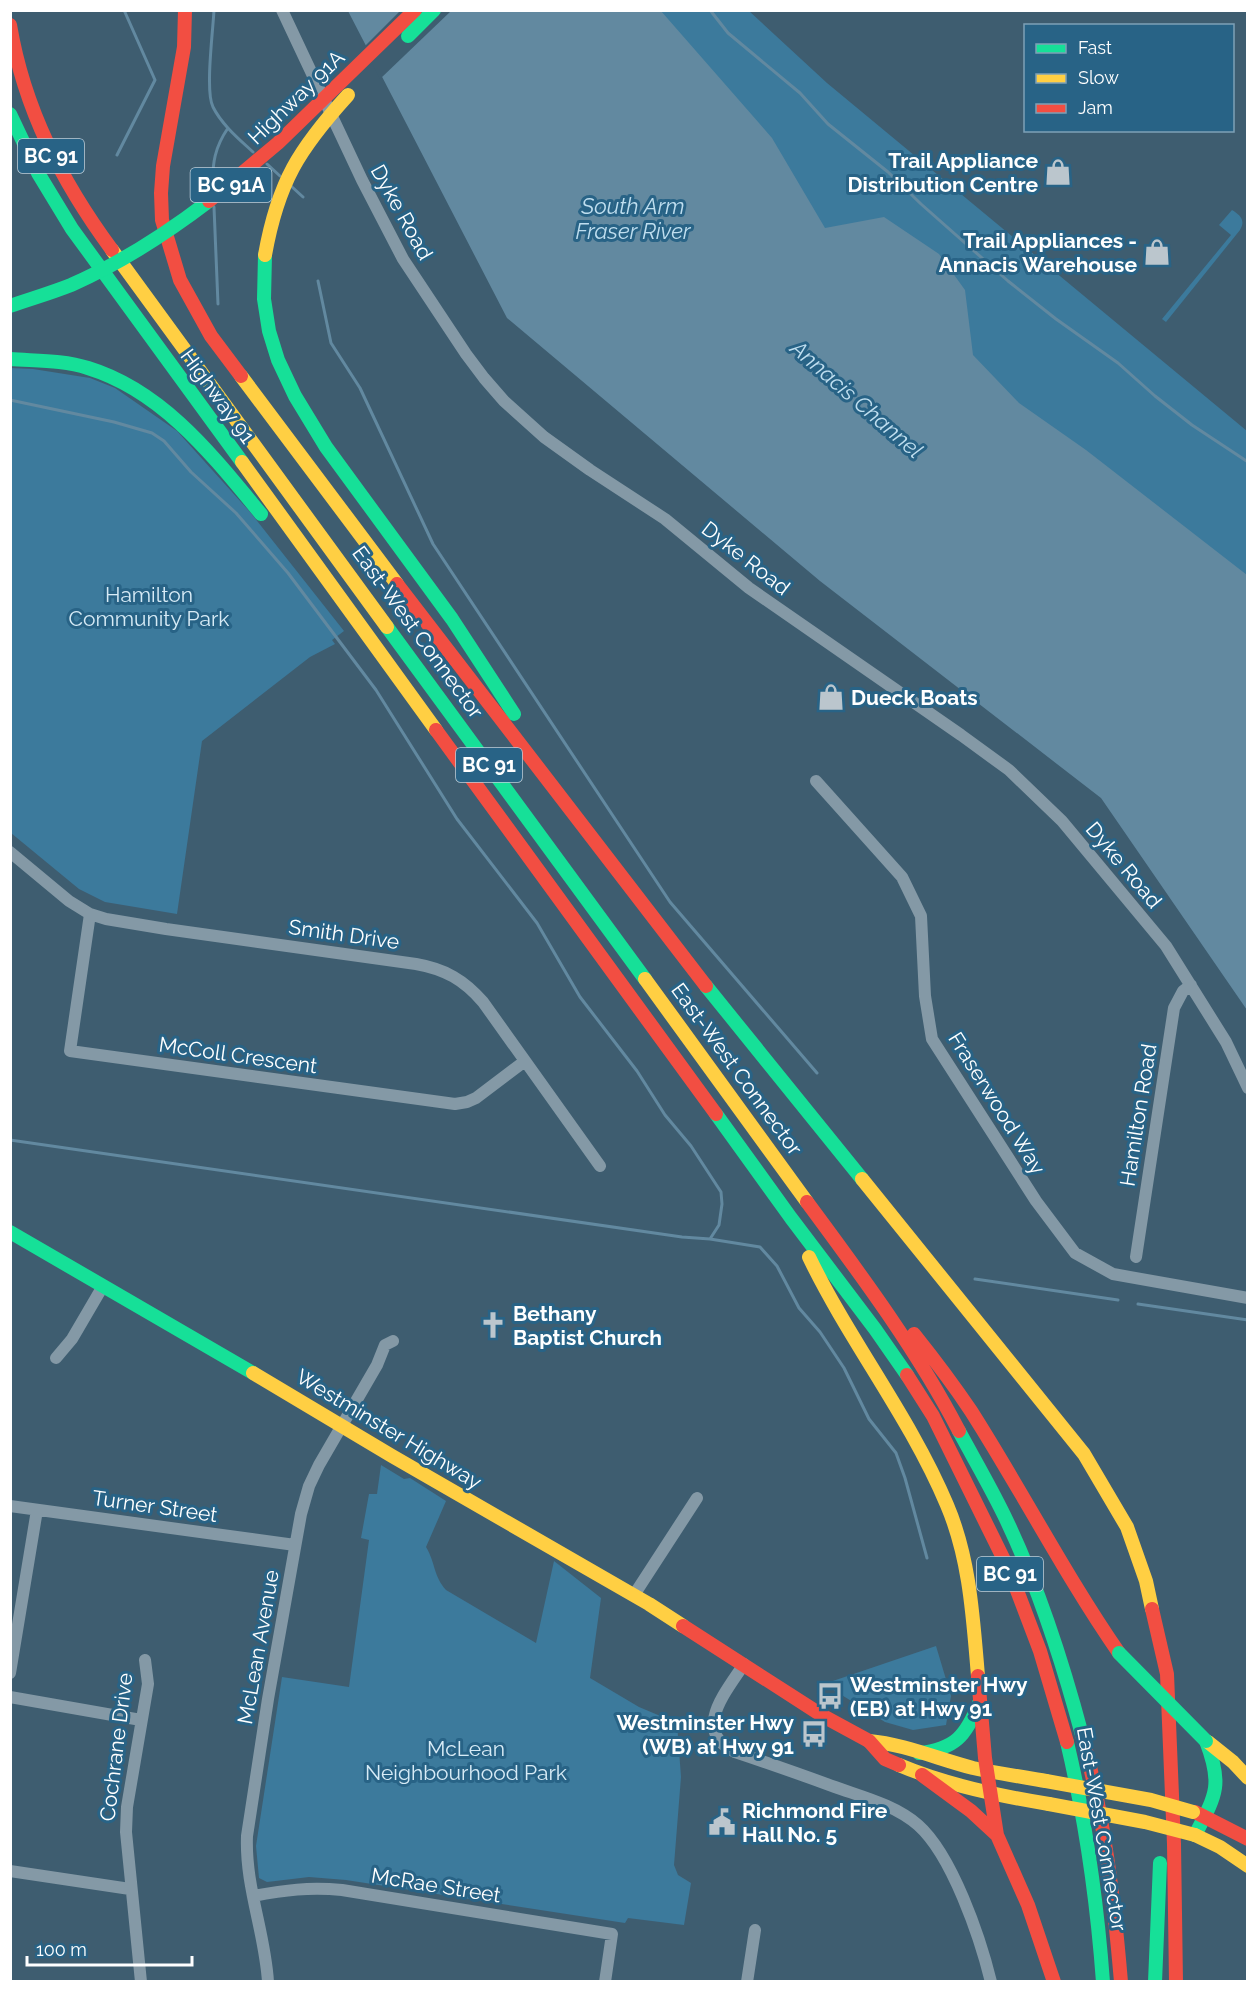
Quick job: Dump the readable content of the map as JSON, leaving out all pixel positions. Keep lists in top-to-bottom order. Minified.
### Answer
{"streets":{"main road":["Highway 91A","BC 91","BC 91A","Highway 91","East-West Connector","Westminster Highway"],"street":["Dyke Road","Smith Drive","McColl Crescent","Fraserwood Way","Hamilton Road","Turner Street","McLean Avenue","Cochrane Drive","McRae Street"]},"crossings":[["Dyke Road","Hamilton Road"],["Highway 91","East-West Connector"],["Smith Drive","McColl Crescent"],["Westminster Highway","McLean Avenue"],["Turner Street","McLean Avenue"],["McLean Avenue","McRae Street"]],"water":["South Arm Fraser River","Annacis Channel"],"parks":["Hamilton Community Park","McLean Neighbourhood Park"],"places":{"shop":["Trail Appliance Distribution Centre","Trail Appliances - Annacis Warehouse","Dueck Boats"],"church":["Bethany Baptist Church"],"bus stop":["Westminster Hwy (EB) at Hwy 91","Westminster Hwy (WB) at Hwy 91"],"public building":["Richmond Fire Hall No. 5"]},"legend":["Fast","Slow","Jam"],"scale_bar":"100 m"}
